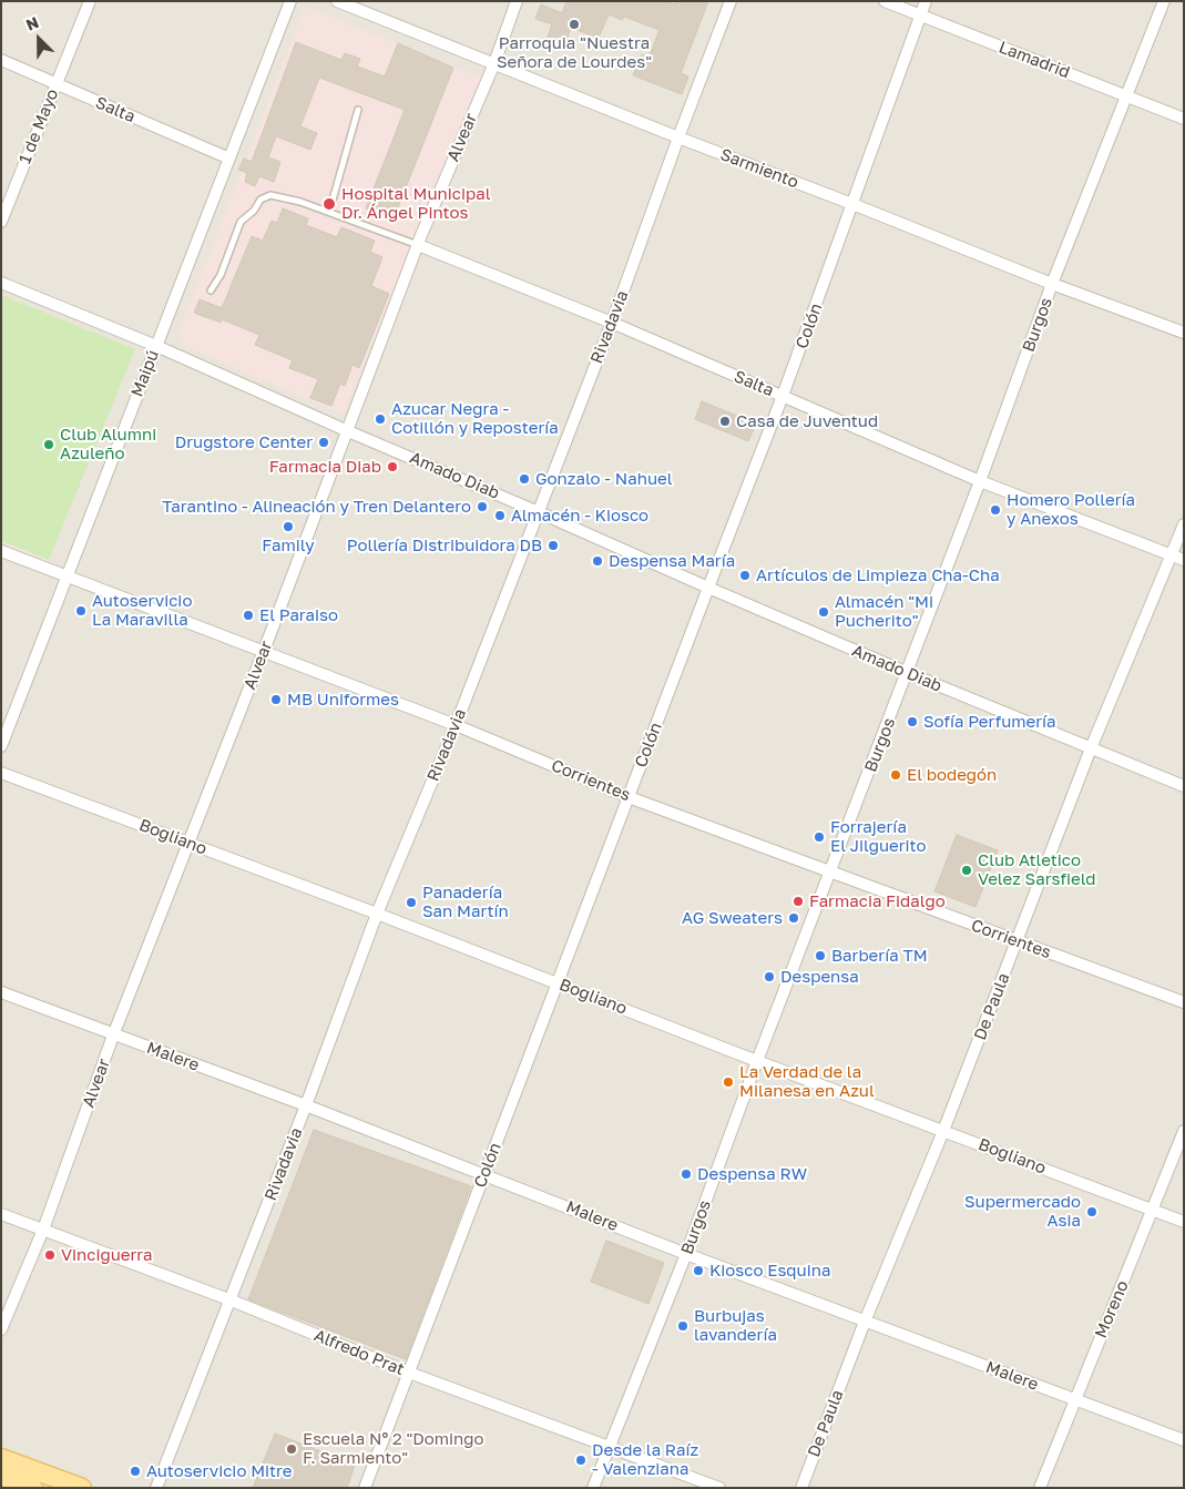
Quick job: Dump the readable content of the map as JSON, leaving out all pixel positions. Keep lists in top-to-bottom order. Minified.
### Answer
{"streets":{"street":["Lamadrid","Salta","1 de Mayo","Alvear","Sarmiento","Burgos","Colón","Rivadavia","Maipú","Amado Diab","Corrientes","Bogliano","De Paula","Malere","Moreno","Alfredo Prat"]},"crossings":[["Lamadrid","Burgos"],["Lamadrid","Colón"],["Salta","1 de Mayo"],["Salta","Alvear"],["Salta","Burgos"],["Salta","Colón"],["Salta","Rivadavia"],["Salta","Maipú"],["Salta","De Paula"],["Alvear","Sarmiento"],["Alvear","Amado Diab"],["Alvear","Corrientes"],["Alvear","Bogliano"],["Alvear","Malere"],["Alvear","Alfredo Prat"],["Sarmiento","Burgos"],["Sarmiento","Colón"],["Sarmiento","Rivadavia"],["Burgos","Amado Diab"],["Burgos","Corrientes"],["Burgos","Bogliano"],["Burgos","Malere"],["Burgos","Alfredo Prat"],["Colón","Amado Diab"],["Colón","Corrientes"],["Colón","Bogliano"],["Colón","Malere"],["Colón","Alfredo Prat"],["Rivadavia","Amado Diab"],["Rivadavia","Corrientes"],["Rivadavia","Bogliano"],["Rivadavia","Malere"],["Rivadavia","Alfredo Prat"],["Maipú","Amado Diab"],["Maipú","Corrientes"],["Amado Diab","De Paula"],["Corrientes","De Paula"],["Bogliano","De Paula"],["Bogliano","Moreno"],["De Paula","Malere"],["Malere","Moreno"]],"places":["Parroquia \"Nuestra Señora de Lourdes\"","Hospital Municipal Dr. Ángel Pintos","Azucar Negra - Cotillón y Repostería","Casa de Juventud","Drugstore Center","Club Alumni Azuleño","Farmacia Diab","Gonzalo - Nahuel","Tarantino - Alineación y Tren Delantero","Homero Pollería y Anexos","Almacén - Kiosco","Family","Pollería Distribuidora DB","Despensa María","Artículos de Limpieza Cha-Cha","Autoservicio La Maravilla","Almacén \"Mi Pucherito\"","El Paraiso","MB Uniformes","Sofía Perfumería","El bodegón","Forrajería El Jilguerito","Club Atletico Velez Sarsfield","Farmacia Fidalgo","Panadería San Martín","AG Sweaters","Barbería TM","Despensa","La Verdad de la Milanesa en Azul","Despensa RW","Supermercado Asia","Vinciguerra","Kiosco Esquina","Burbujas lavandería","Escuela Nº 2 \"Domingo F. Sarmiento\"","Desde la Raíz - Valenziana","Autoservicio Mitre"],"north":"top left"}
